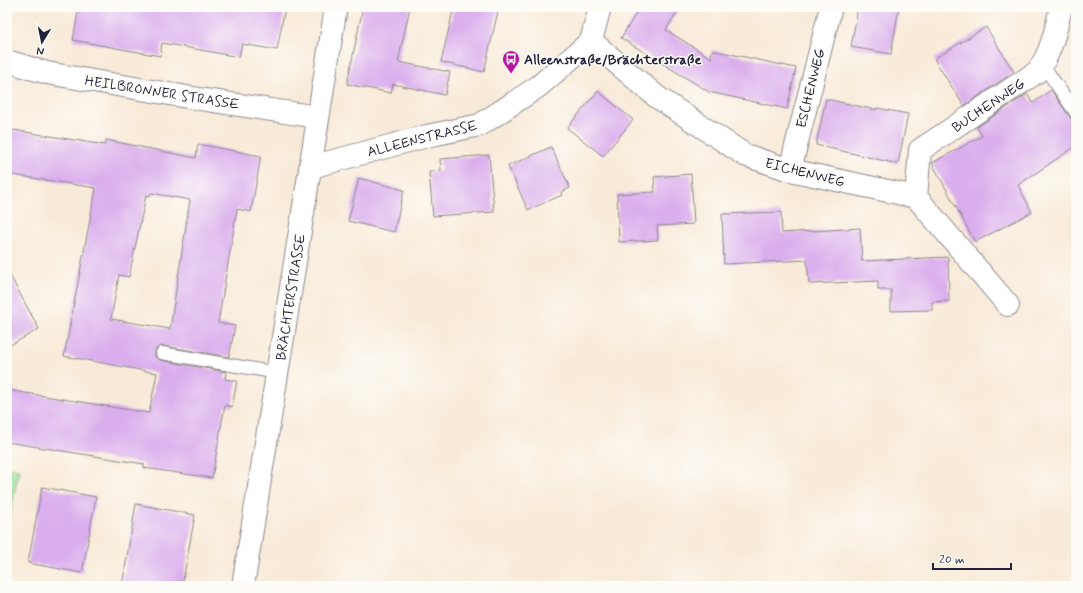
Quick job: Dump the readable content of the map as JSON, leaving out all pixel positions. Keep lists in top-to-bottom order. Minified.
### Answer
{"streets":{"street":["ESCHENWEG","HEILBRONNER STRASSE","BUCHENWEG","ALLEENSTRASSE","EICHENWEG","BRÄCHTERSTRASSE"]},"crossings":[["ESCHENWEG","EICHENWEG"],["HEILBRONNER STRASSE","BRÄCHTERSTRASSE"],["BUCHENWEG","EICHENWEG"],["ALLEENSTRASSE","EICHENWEG"],["ALLEENSTRASSE","BRÄCHTERSTRASSE"]],"places":{"bus stop":["Alleenstraße/Brächterstraße"]},"scale_bar":"20 m","north":"bottom"}
